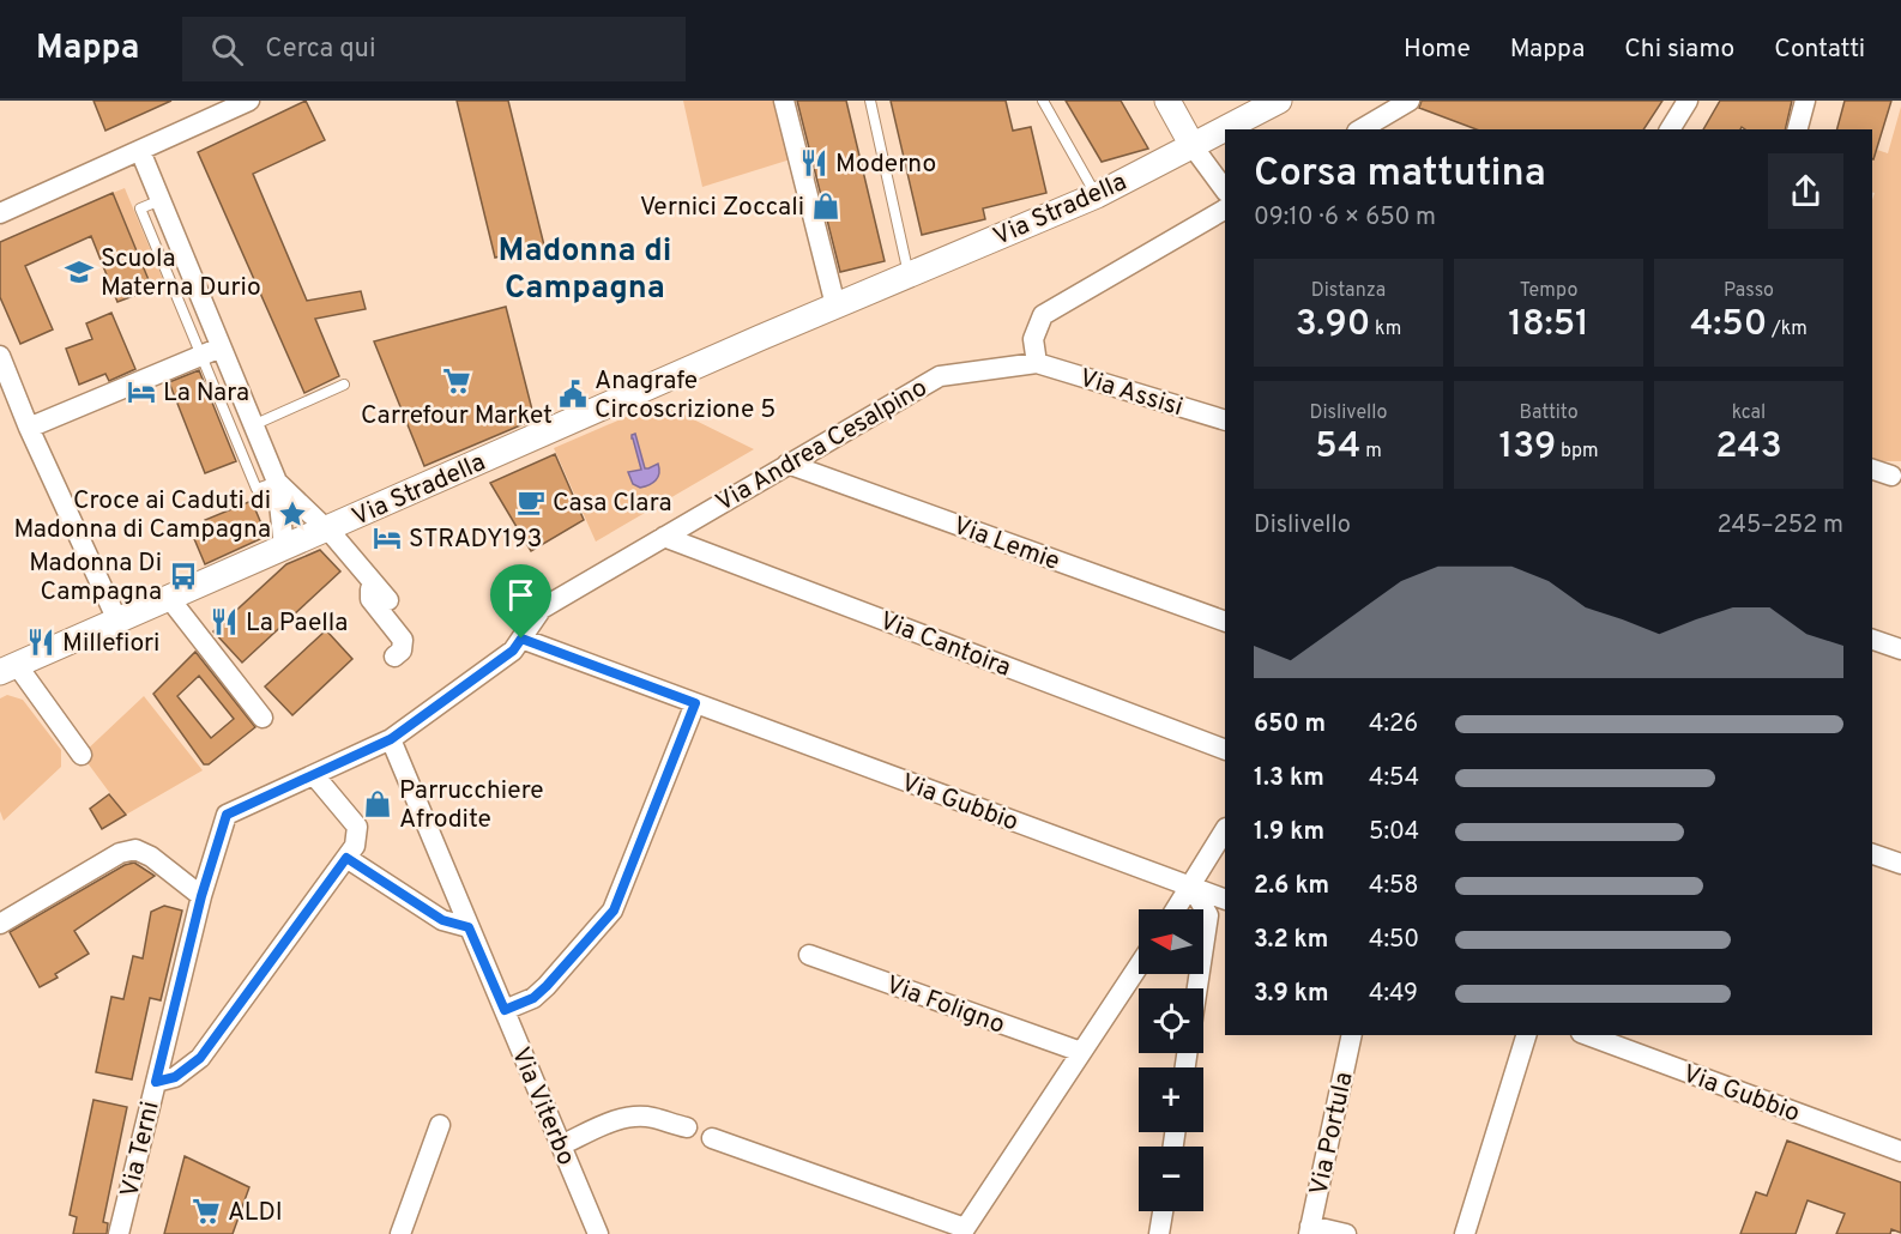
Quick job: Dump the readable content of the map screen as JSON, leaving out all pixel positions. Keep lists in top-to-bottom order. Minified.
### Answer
{"streets":{"street":["Via Stradella","Via Assisi","Via Andrea Cesalpino","Via Lemie","Via Cantoira","Via Gubbio","Via Foligno","Via Viterbo","Via Portula","Via Terni"]},"crossings":[["Via Assisi","Via Andrea Cesalpino"],["Via Andrea Cesalpino","Via Lemie"],["Via Andrea Cesalpino","Via Cantoira"],["Via Andrea Cesalpino","Via Gubbio"]],"districts":["Madonna di Campagna"],"places":{"restaurant":["Moderno","La Paella","Millefiori"],"shop":["Vernici Zoccali","Parrucchiere Afrodite"],"school or university":["Scuola Materna Durio"],"supermarket":["Carrefour Market","ALDI"],"hotel":["La Nara","STRADY193"],"public building":["Anagrafe Circoscrizione 5"],"cafe":["Casa Clara"],"place":["Croce ai Caduti di Madonna di Campagna"],"bus stop":["Madonna Di Campagna"]},"north":"left","page":{"header":"Mappa","search":"Cerca qui","nav":["Home","Mappa","Chi siamo","Contatti"],"heading":["Corsa mattutina","09:10 · 6 × 650 m"],"stats":[["Distanza","3.90 km"],["Tempo","18:51"],["Passo","4:50 /km"],["Dislivello","54 m"],["Battito","139 bpm"],["kcal","243"]],"chart":["Dislivello","245–252 m"],"list":[{"name":"650 m","note":"4:26"},{"name":"1.3 km","note":"4:54"},{"name":"1.9 km","note":"5:04"},{"name":"2.6 km","note":"4:58"},{"name":"3.2 km","note":"4:50"},{"name":"3.9 km","note":"4:49"}],"map_buttons":["+","−"]}}
